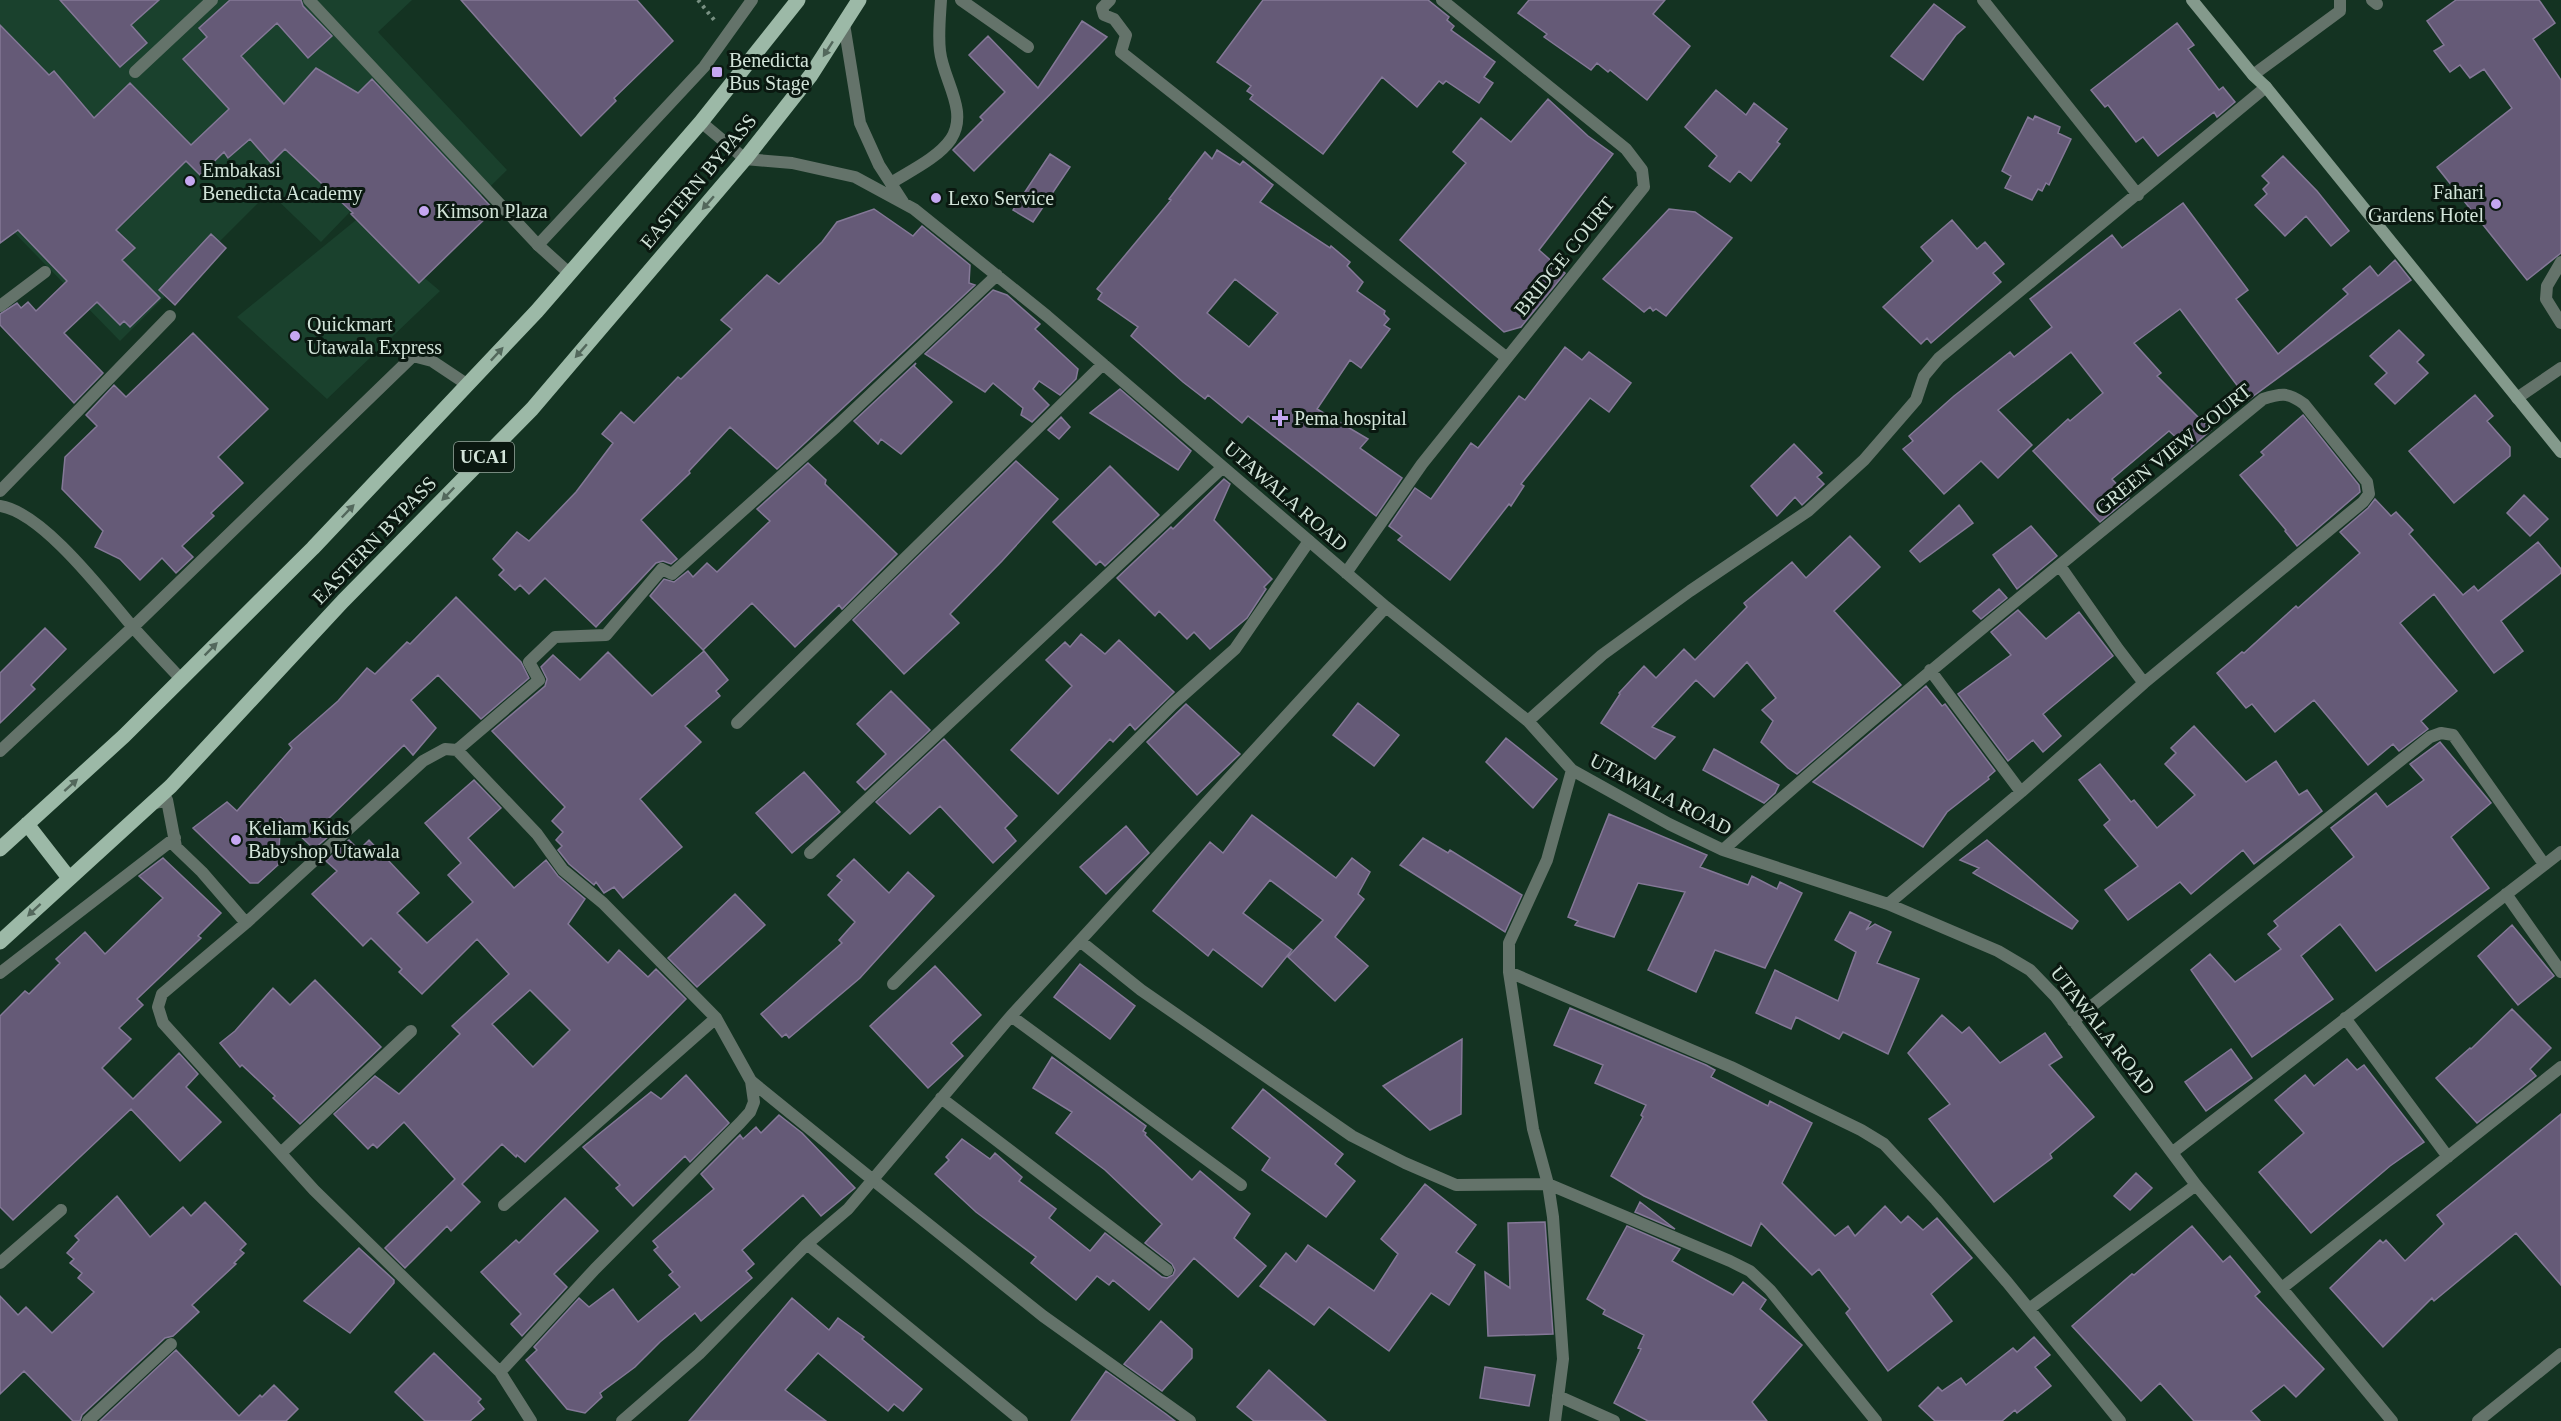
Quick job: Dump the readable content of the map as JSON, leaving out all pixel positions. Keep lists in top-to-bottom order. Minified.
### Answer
{"streets":{"main road":["EASTERN BYPASS","UCA1"],"street":["BRIDGE COURT","GREEN VIEW COURT","UTAWALA ROAD"]},"crossings":[["EASTERN BYPASS","UTAWALA ROAD"],["BRIDGE COURT","UTAWALA ROAD"],["GREEN VIEW COURT","UTAWALA ROAD"]],"places":{"transit":["Benedicta Bus Stage"],"other":["Embakasi Benedicta Academy","Lexo Service","Fahari Gardens Hotel","Kimson Plaza","Quickmart Utawala Express","Keliam Kids Babyshop Utawala"],"health":["Pema hospital"]}}
